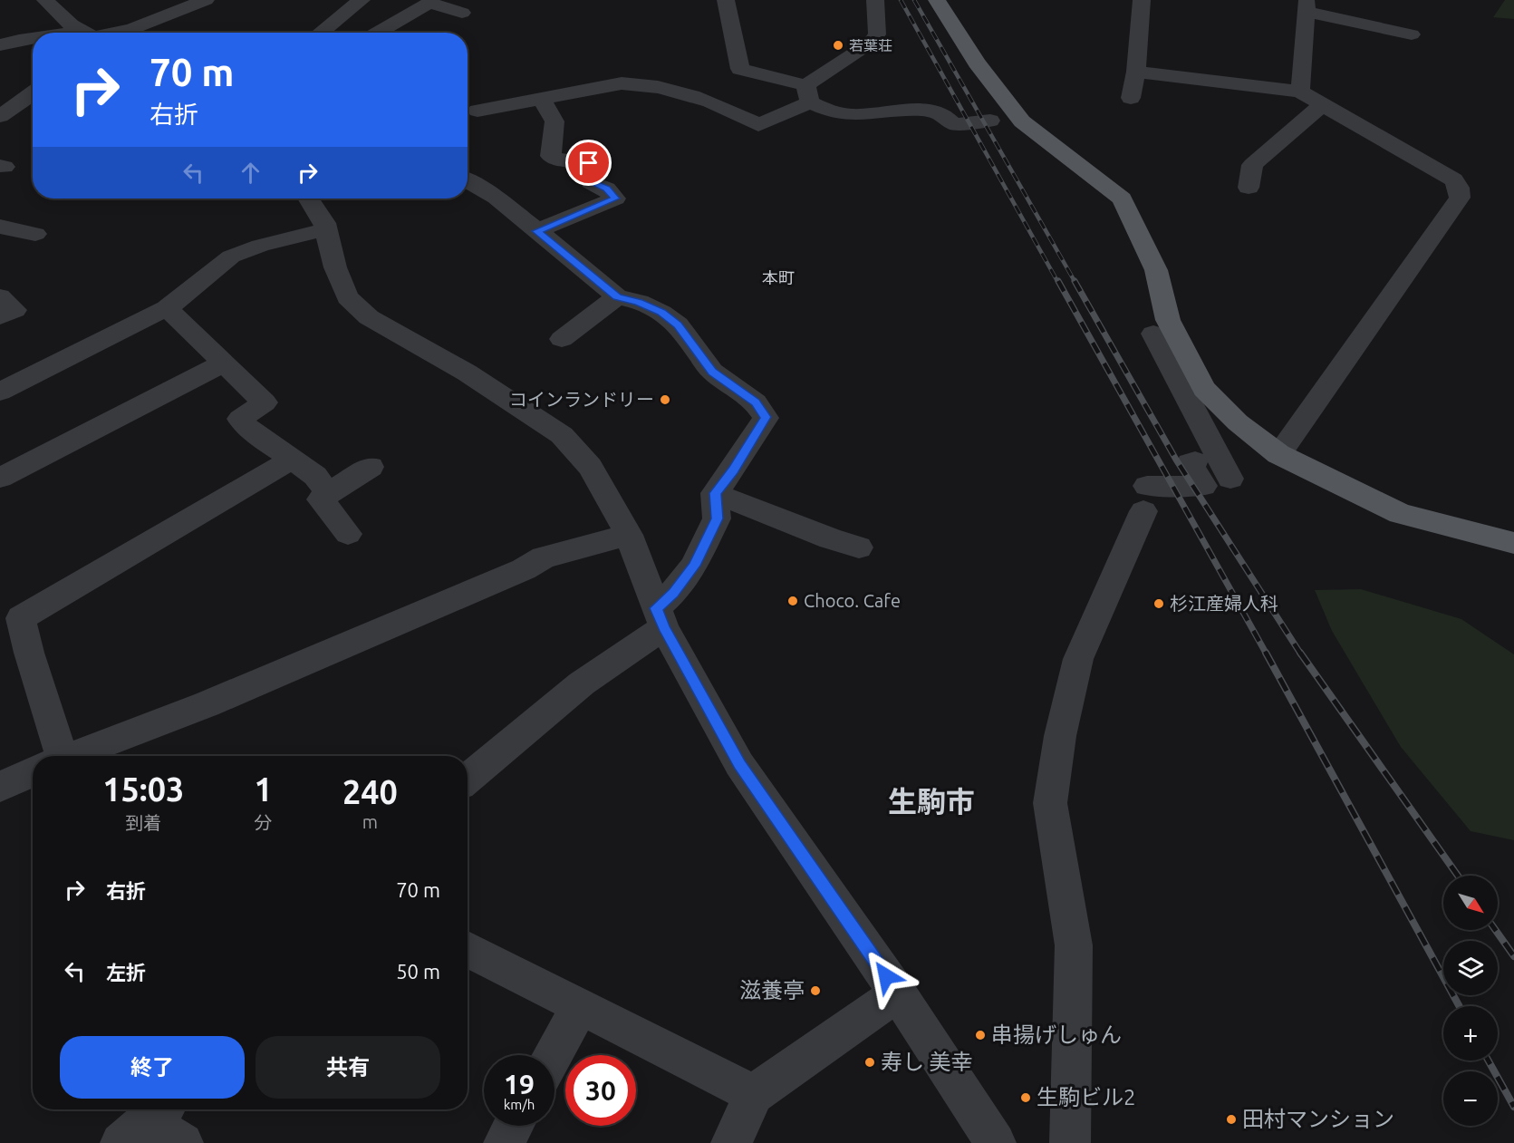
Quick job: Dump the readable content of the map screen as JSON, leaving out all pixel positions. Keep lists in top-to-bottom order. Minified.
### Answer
{"districts":["本町","生駒市"],"places":["若葉荘","コインランドリー","Choco. Cafe","杉江産婦人科","滋養亭","串揚げしゅん","寿し 美幸","生駒ビル2","田村マンション"],"north":"bottom right","page":{"turn":["70 m","右折"],"eta":["15:03","到着","1","分","240","m"],"list":[{"name":"右折","value":"70 m"},{"name":"左折","value":"50 m"}],"map_buttons":["+","−"],"buttons":["終了","共有"],"speed":"19 km/h","limit":"30"}}
